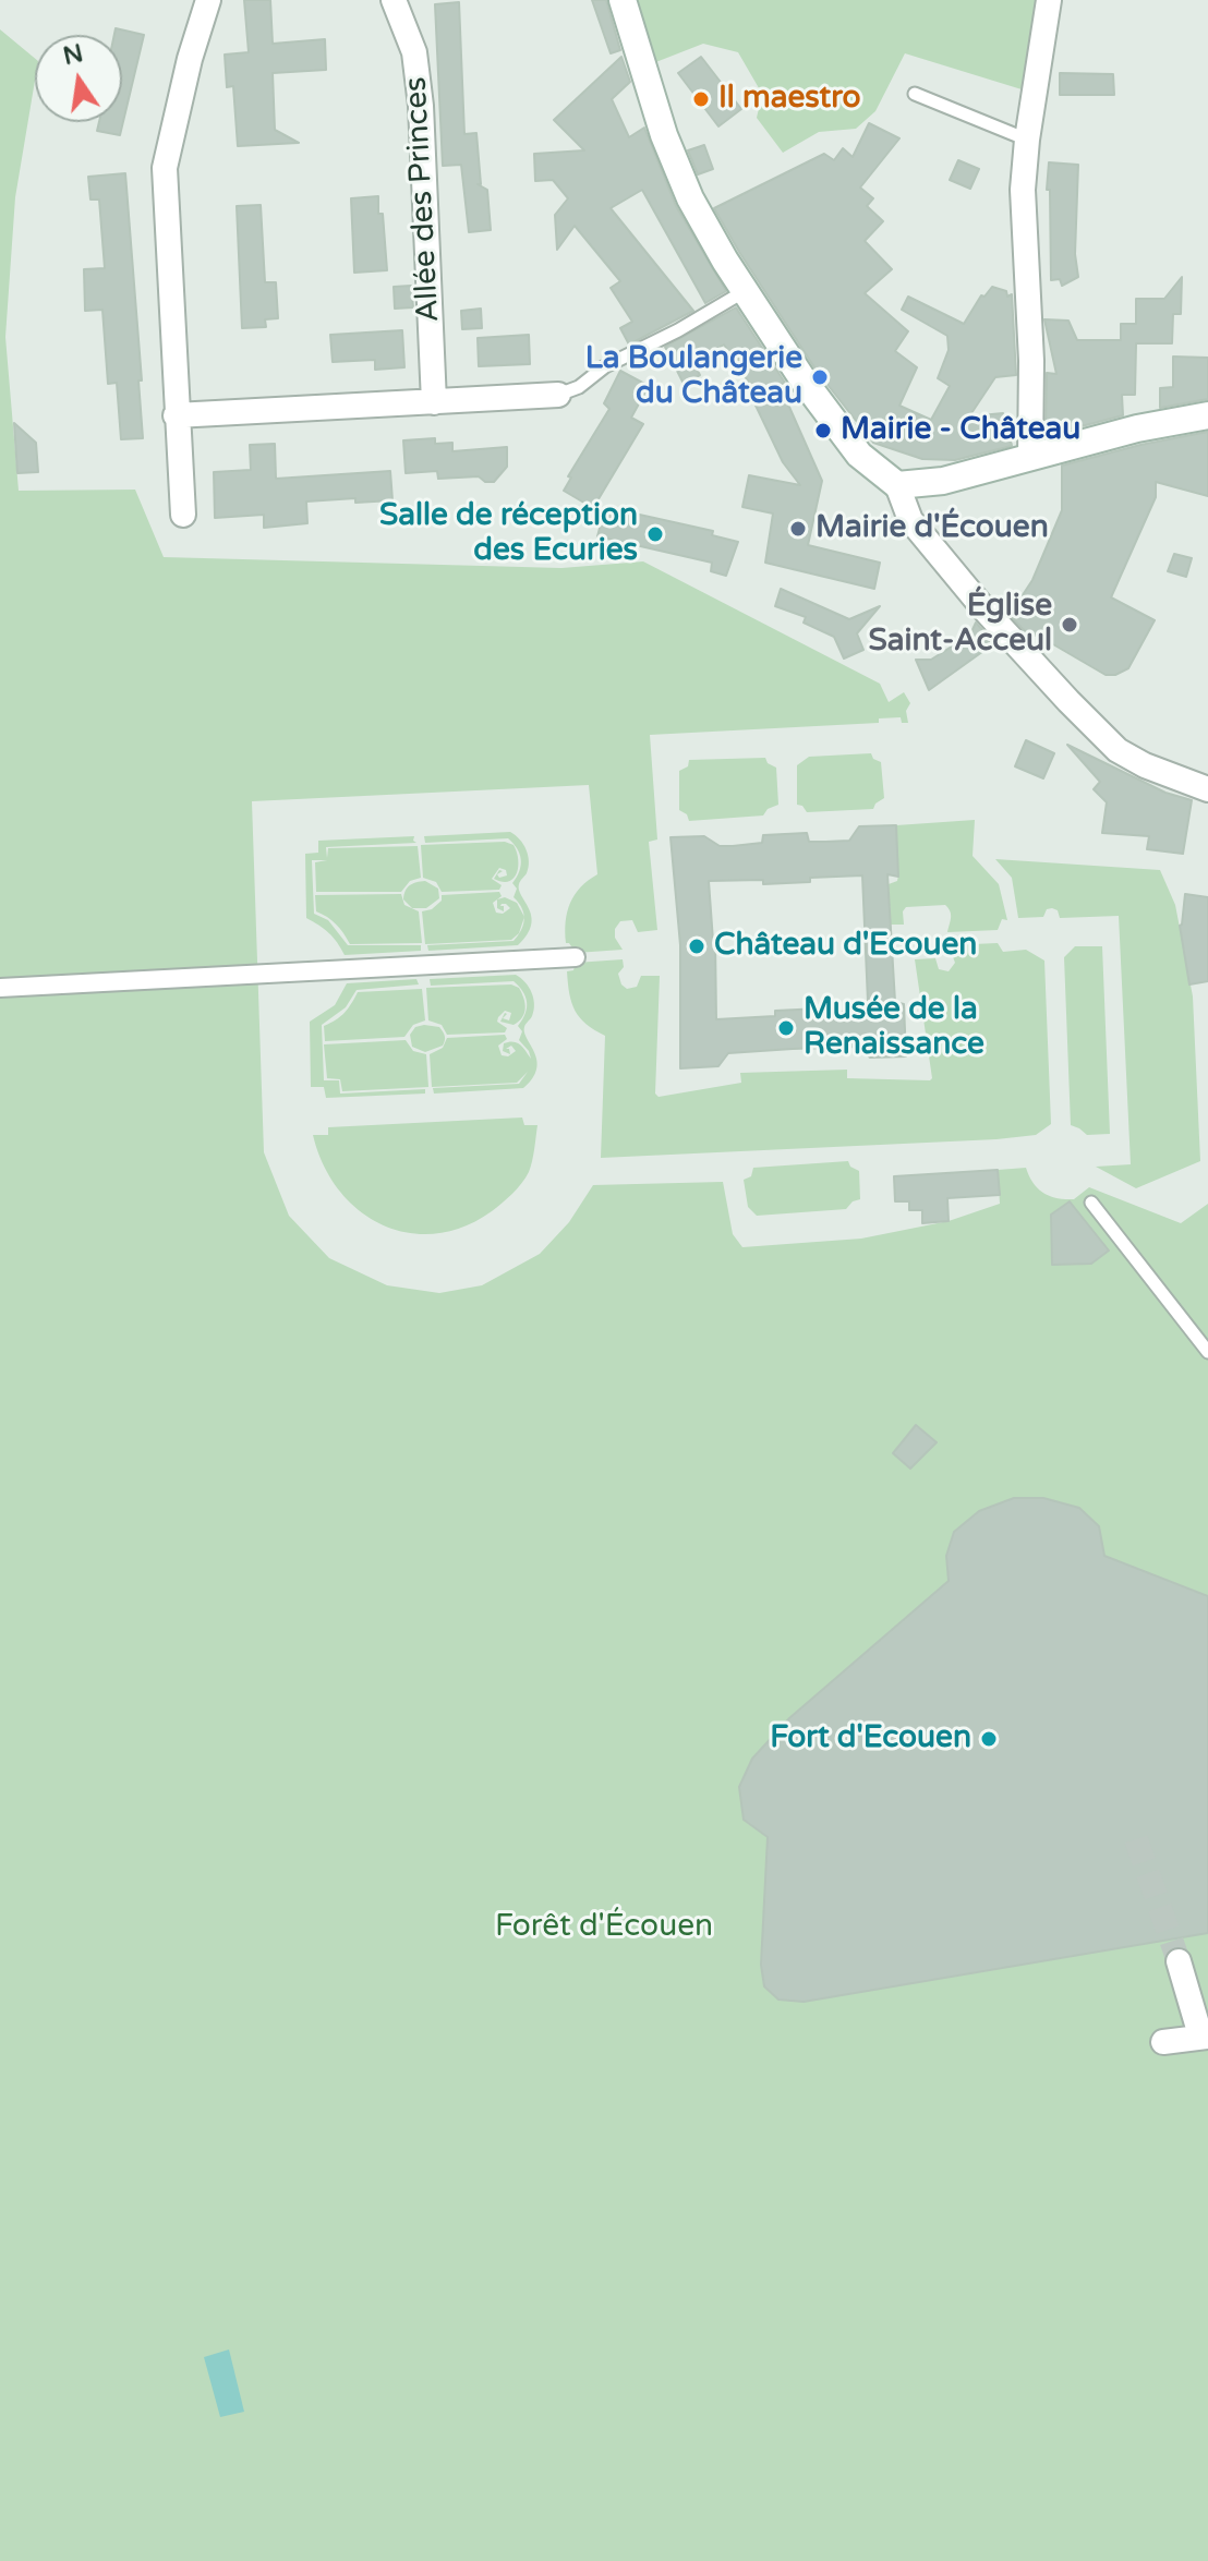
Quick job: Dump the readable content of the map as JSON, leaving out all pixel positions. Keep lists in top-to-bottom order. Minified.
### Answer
{"streets":{"street":["Allée des Princes"]},"parks":["Forêt d'Écouen"],"places":["Il maestro","La Boulangerie du Château","Mairie - Château","Mairie d'Écouen","Salle de réception des Ecuries","Église Saint-Acceul","Château d'Ecouen","Musée de la Renaissance","Fort d'Ecouen"],"north":"top"}
